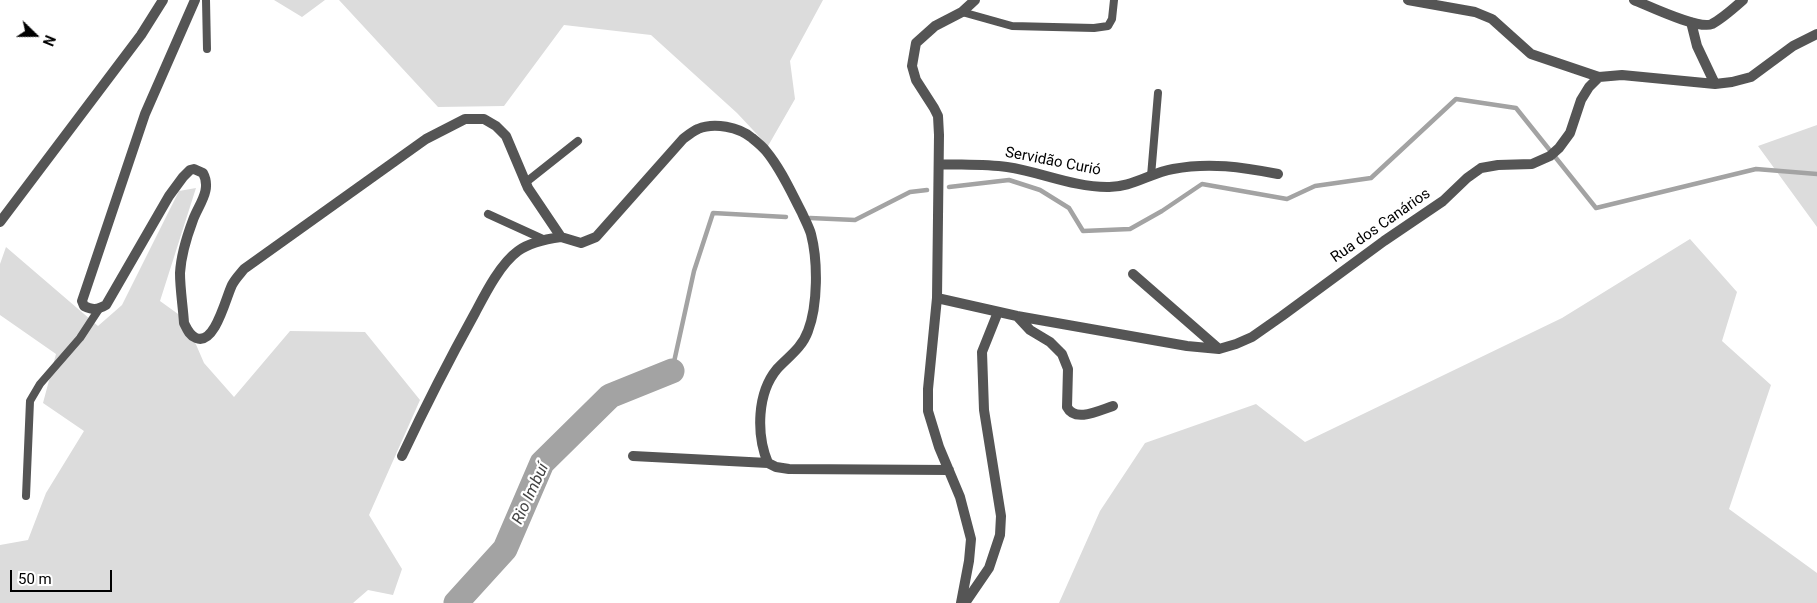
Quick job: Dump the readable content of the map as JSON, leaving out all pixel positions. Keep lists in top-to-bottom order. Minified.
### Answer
{"streets":{"street":["Servidão Curió","Rua dos Canários"]},"water":["Rio Imbuí"],"scale_bar":"50 m","north":"right"}
